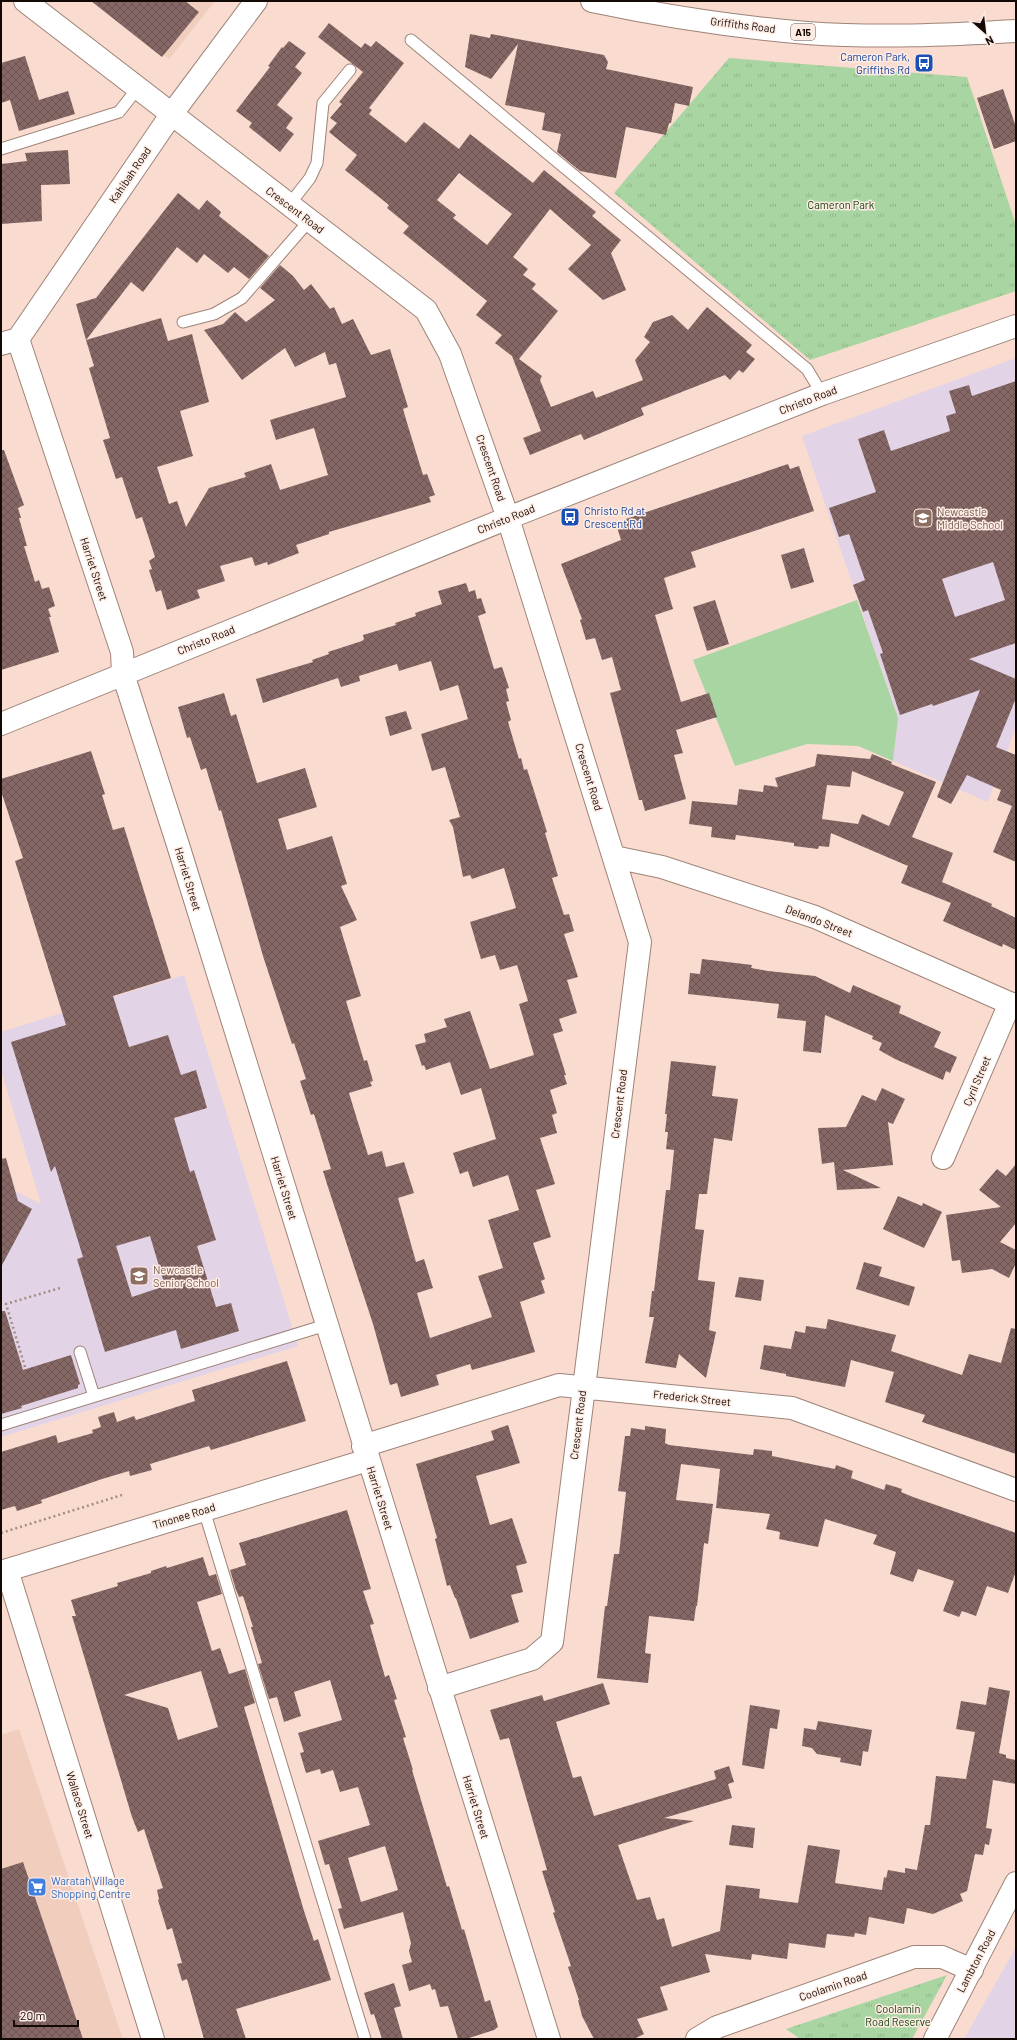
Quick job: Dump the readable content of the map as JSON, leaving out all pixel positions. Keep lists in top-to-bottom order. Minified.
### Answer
{"streets":{"main road":["Griffiths Road","A15","Kahibah Road","Crescent Road","Christo Road","Harriet Street","Delando Street","Cyril Street","Frederick Street","Tinonee Road","Wallace Street","Lambton Road","Coolamin Road"]},"crossings":[["Kahibah Road","Crescent Road"],["Kahibah Road","Harriet Street"],["Crescent Road","Christo Road"],["Crescent Road","Harriet Street"],["Crescent Road","Delando Street"],["Crescent Road","Frederick Street"],["Christo Road","Harriet Street"],["Harriet Street","Frederick Street"],["Harriet Street","Tinonee Road"],["Delando Street","Cyril Street"],["Frederick Street","Tinonee Road"],["Tinonee Road","Wallace Street"],["Lambton Road","Coolamin Road"]],"parks":["Cameron Park","Coolamin Road Reserve"],"places":{"bus stop":["Cameron Park, Griffiths Rd","Christo Rd at Crescent Rd"],"school or university":["Newcastle Middle School","Newcastle Senior School"],"supermarket":["Waratah Village Shopping Centre"]},"scale_bar":"20 m","north":"bottom right"}
